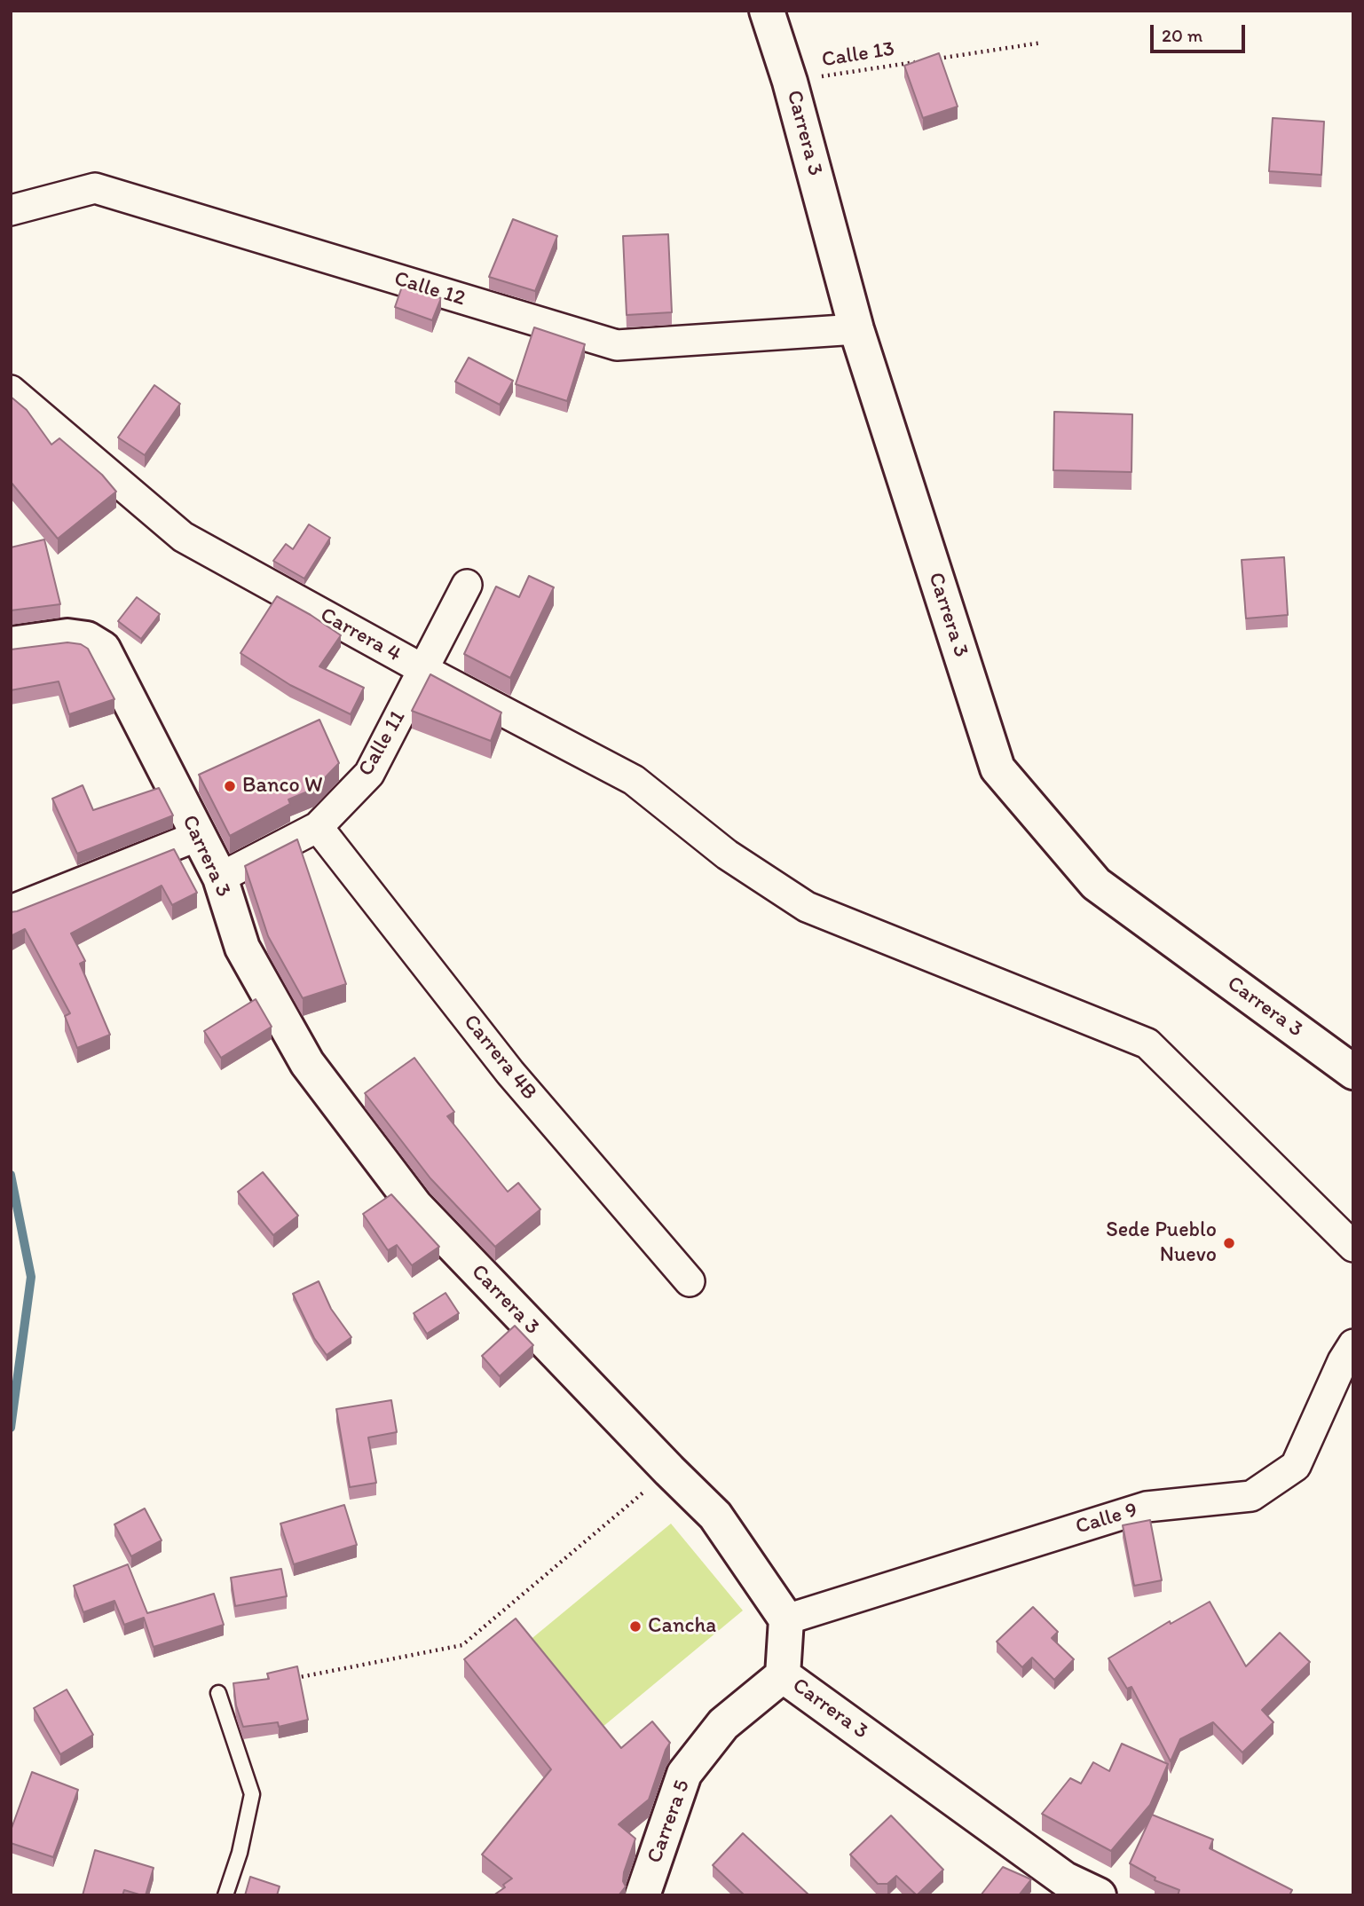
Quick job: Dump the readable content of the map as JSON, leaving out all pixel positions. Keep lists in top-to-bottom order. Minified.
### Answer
{"streets":{"street":["Carrera 3","Calle 12","Carrera 4","Calle 11","Carrera 4B","Calle 9","Carrera 5"],"path":["Calle 13"]},"crossings":[["Calle 13","Carrera 3"],["Carrera 3","Calle 12"],["Carrera 3","Calle 11"],["Carrera 3","Calle 9"],["Carrera 3","Carrera 5"],["Carrera 4","Calle 11"],["Calle 11","Carrera 4B"]],"places":["Banco W","Sede Pueblo Nuevo","Cancha"],"scale_bar":"20 m"}
